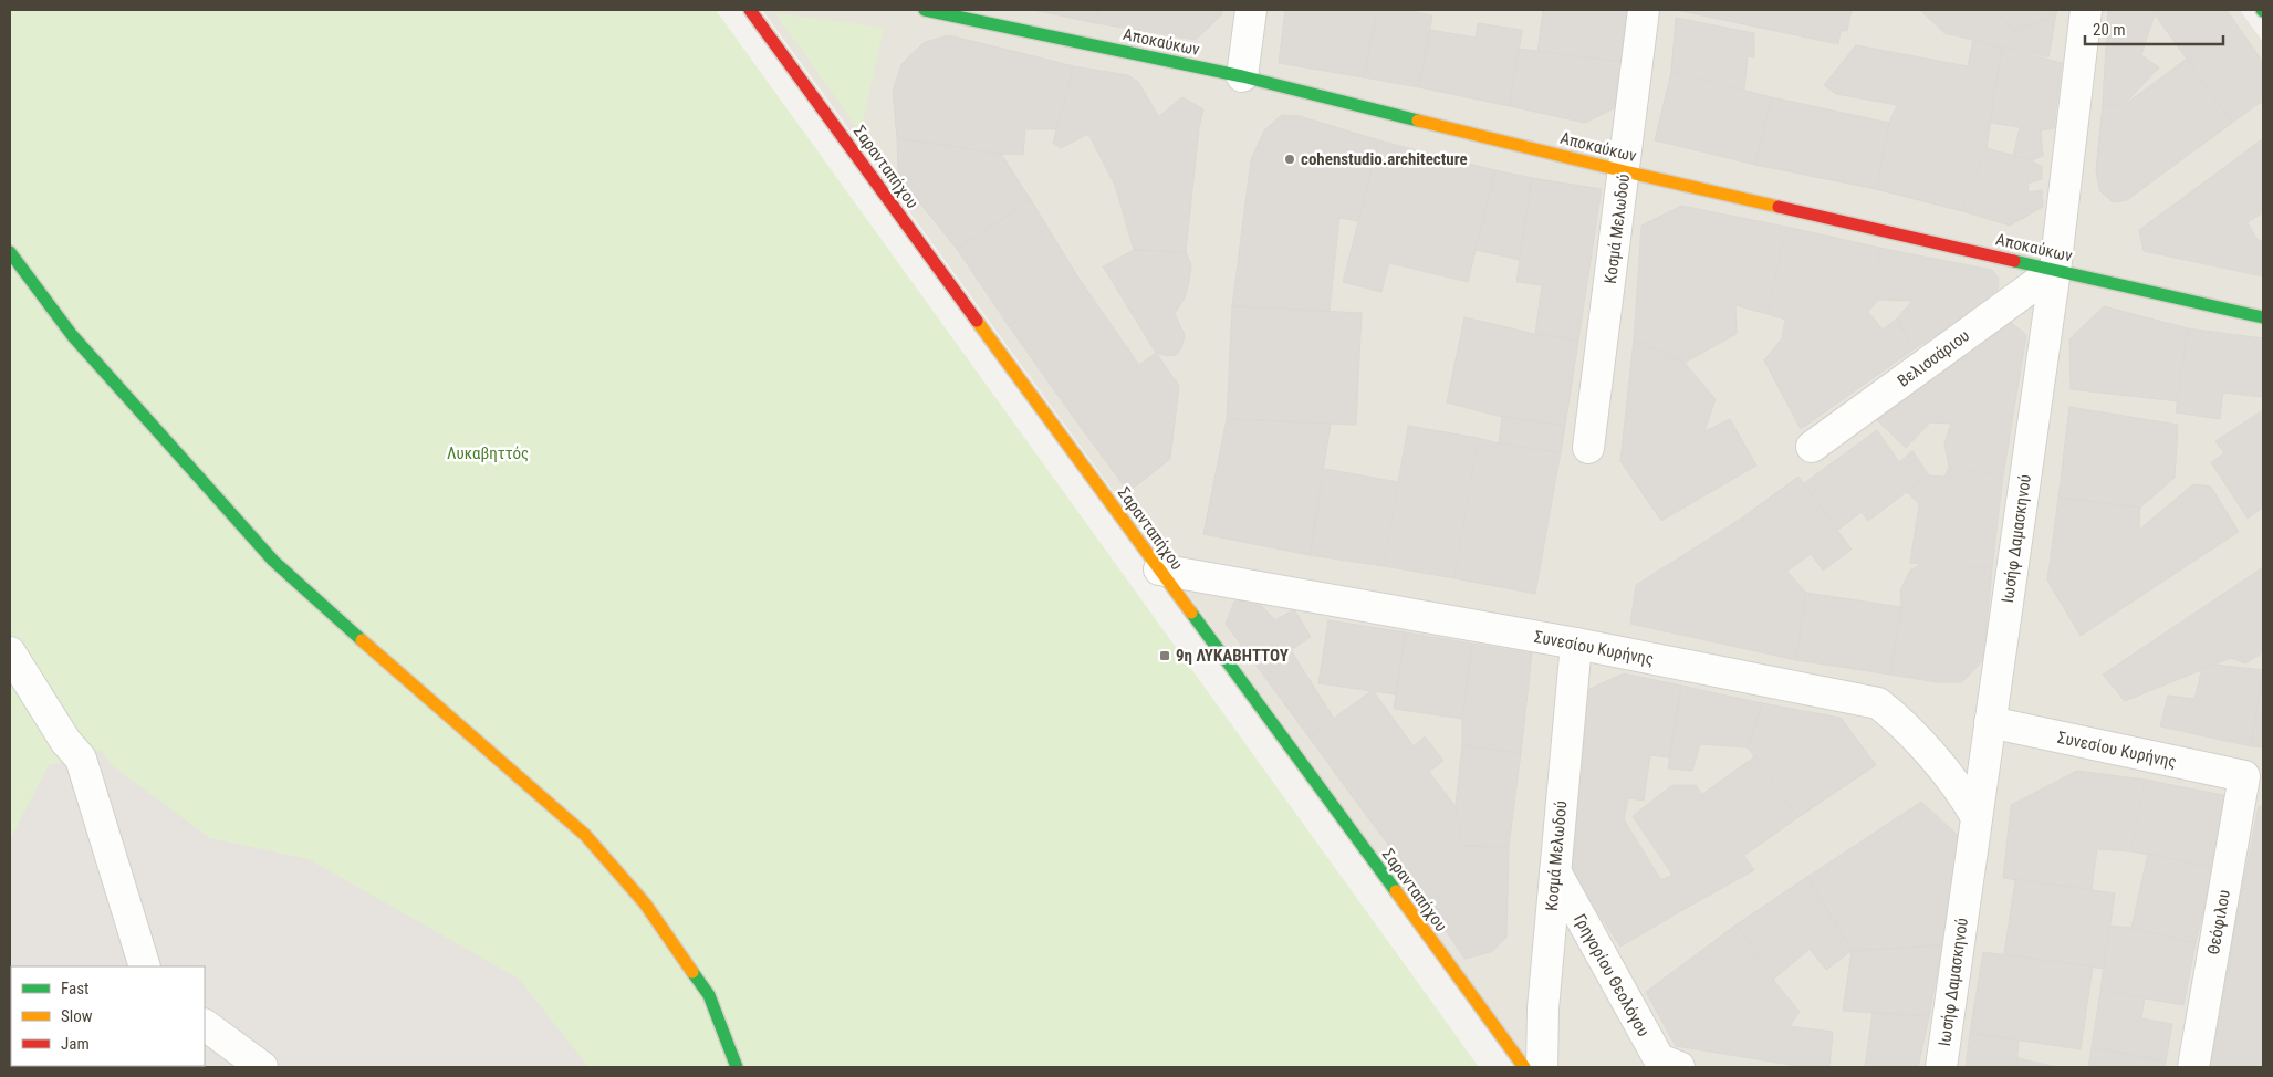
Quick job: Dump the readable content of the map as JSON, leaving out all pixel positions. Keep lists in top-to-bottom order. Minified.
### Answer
{"streets":{"street":["Αποκαύκων","Σαρανταπήχου","Κοσμά Μελωδού","Βελισσάριου","Ιωσήφ Δαμασκηνού","Συνεσίου Κυρήνης","Θεόφιλου","Γρηγορίου Θεολόγου"]},"crossings":[["Αποκαύκων","Κοσμά Μελωδού"],["Αποκαύκων","Βελισσάριου"],["Αποκαύκων","Ιωσήφ Δαμασκηνού"],["Σαρανταπήχου","Συνεσίου Κυρήνης"],["Κοσμά Μελωδού","Συνεσίου Κυρήνης"],["Κοσμά Μελωδού","Γρηγορίου Θεολόγου"],["Βελισσάριου","Ιωσήφ Δαμασκηνού"],["Ιωσήφ Δαμασκηνού","Συνεσίου Κυρήνης"],["Συνεσίου Κυρήνης","Θεόφιλου"]],"parks":["Λυκαβηττός"],"places":{"other":["cohenstudio.architecture"],"transit":["9η ΛΥΚΑΒΗΤΤΟΥ"]},"legend":["Fast","Slow","Jam"],"scale_bar":"20 m"}
